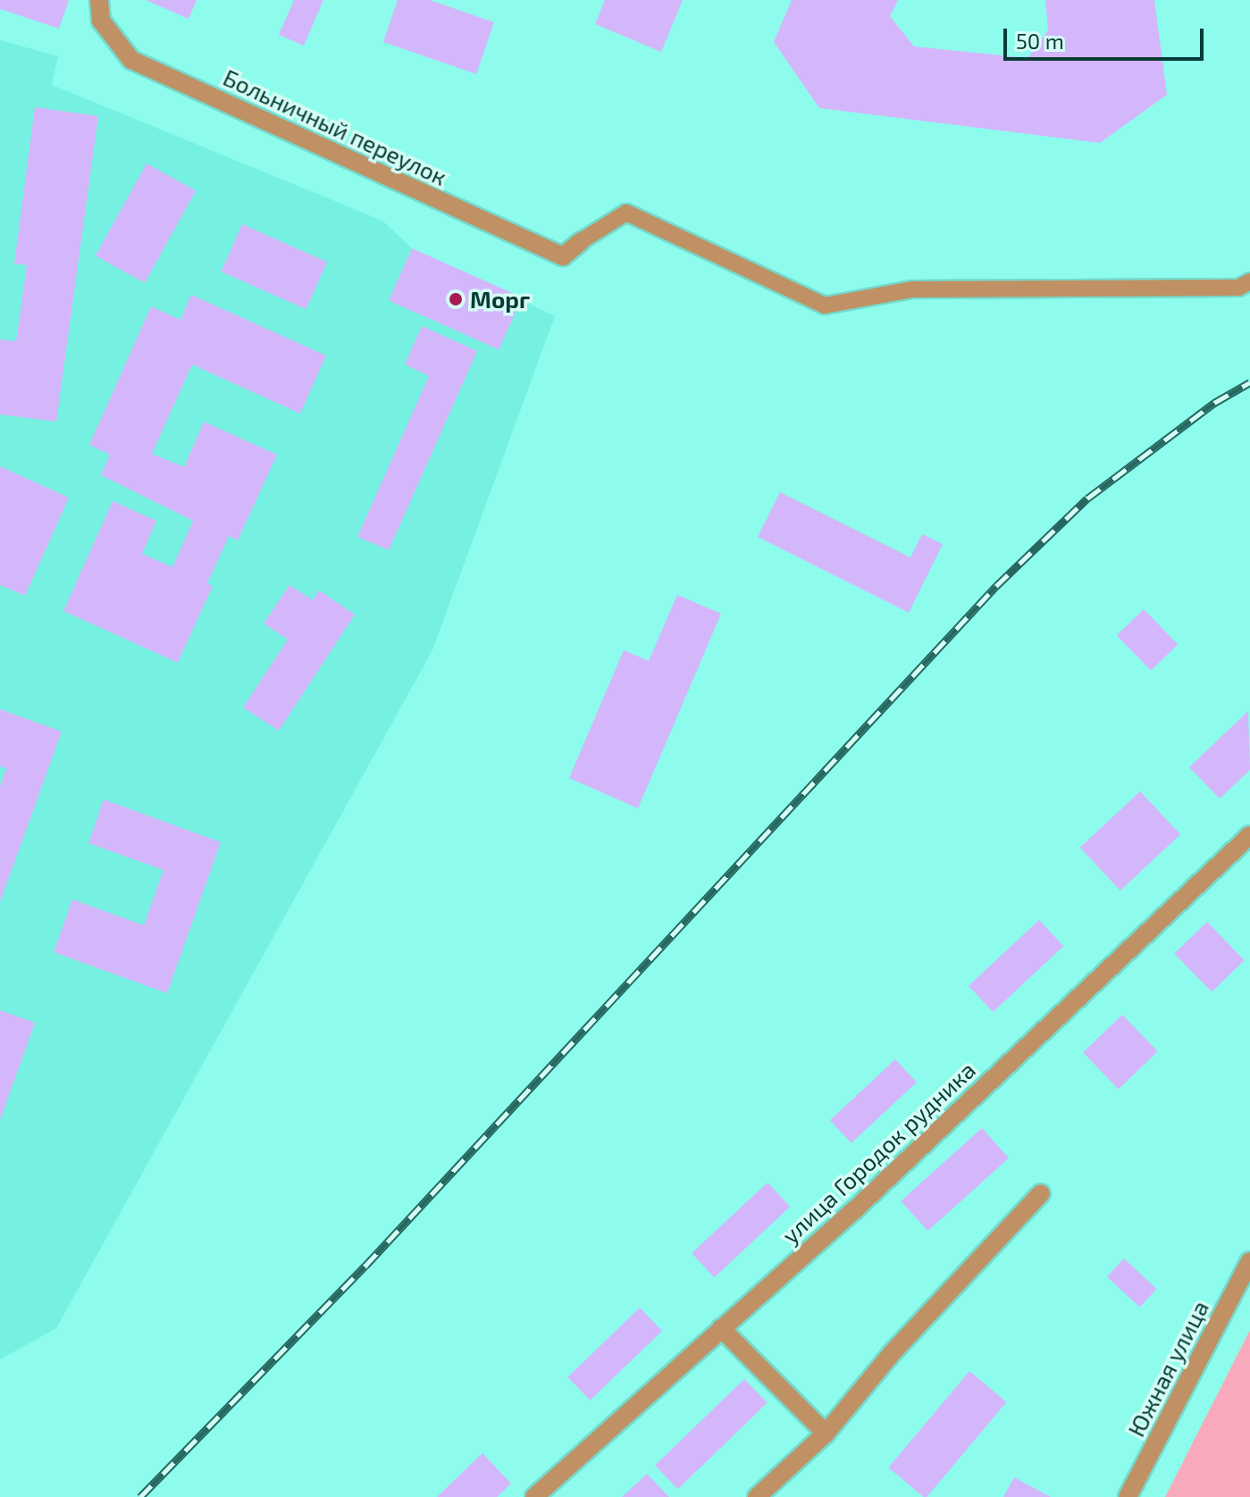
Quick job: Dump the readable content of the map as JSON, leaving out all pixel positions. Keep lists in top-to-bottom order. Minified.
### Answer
{"streets":{"street":["Больничный переулок","улица Городок рудника","Южная улица"]},"places":["Морг"],"scale_bar":"50 m"}
